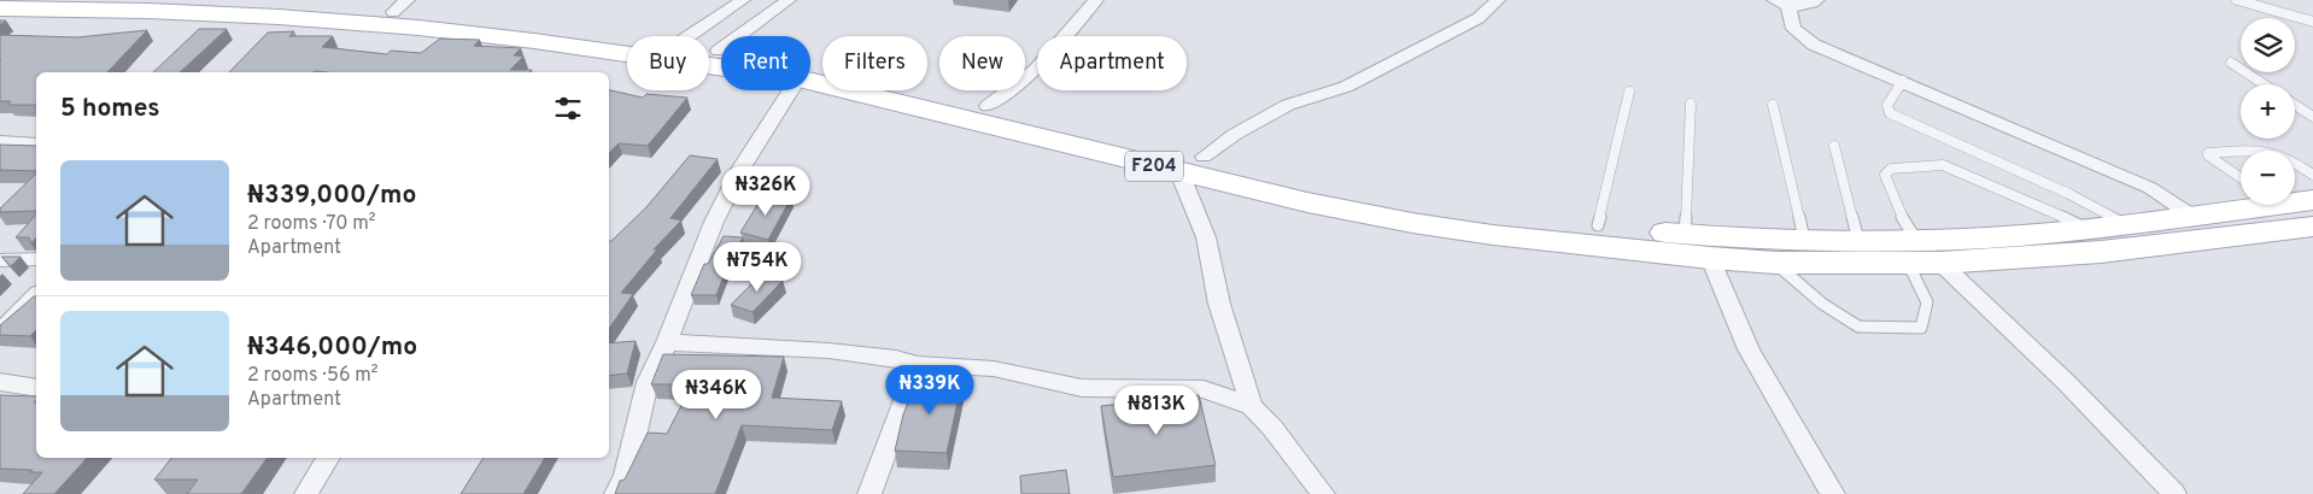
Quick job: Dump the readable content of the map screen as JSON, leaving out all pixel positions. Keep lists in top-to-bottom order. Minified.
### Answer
{"streets":{"main road":["F204"]},"page":{"map_buttons":["+","−"],"chip":["Buy","Rent","Filters","New","Apartment"],"heading":"5 homes","list":[{"name":"₦339,000/mo","note":"2 rooms · 70 m² · Apartment"},{"name":"₦346,000/mo","note":"2 rooms · 56 m² · Apartment"}],"price":["₦326K","₦754K","₦339K","₦346K","₦813K"]}}
